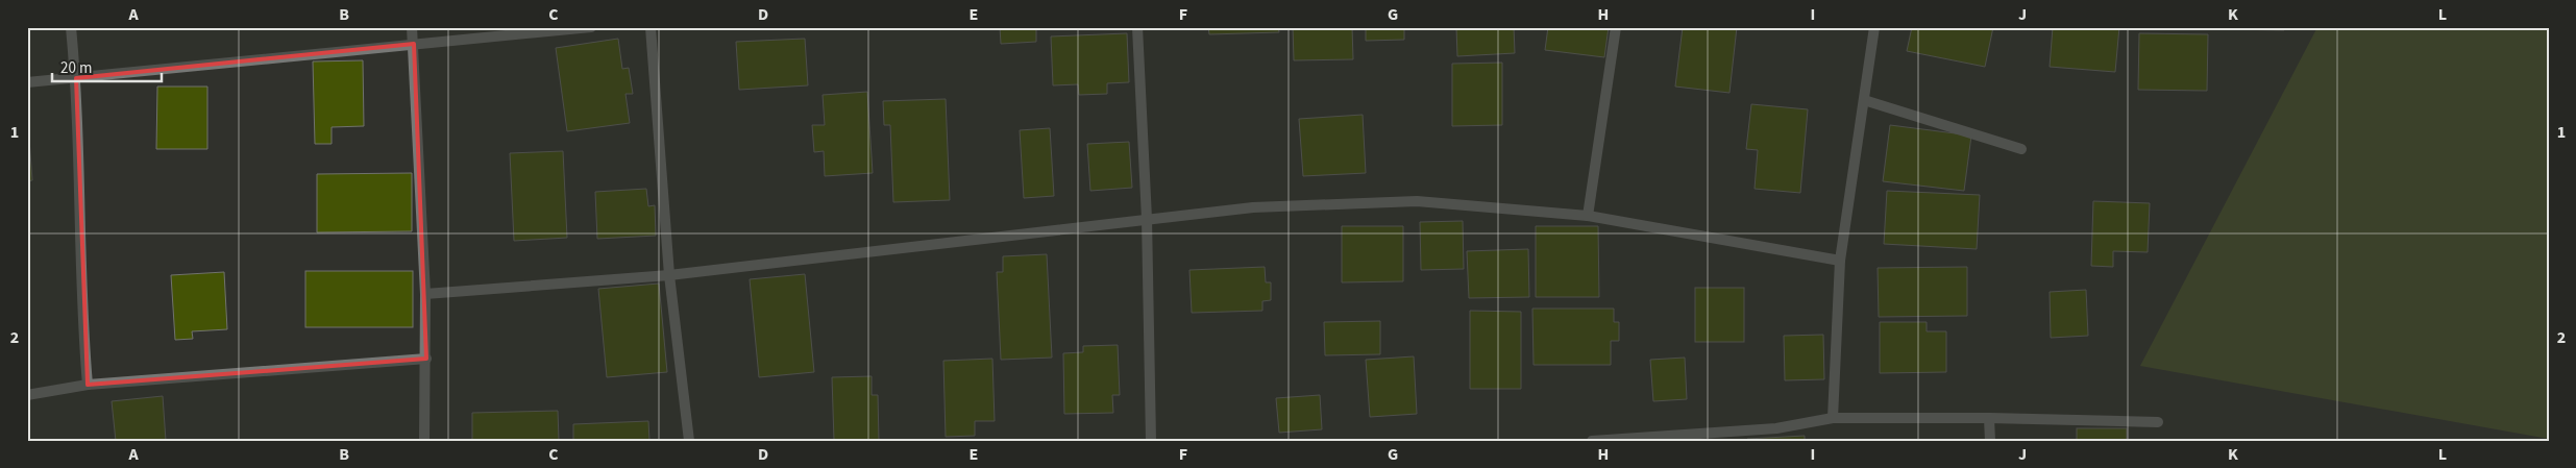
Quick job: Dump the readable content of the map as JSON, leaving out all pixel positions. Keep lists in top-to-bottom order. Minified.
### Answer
{"scale_bar":"20 m","grid":{"columns":["A","B","C","D","E","F","G","H","I","J","K","L"],"rows":["1","2"]}}
